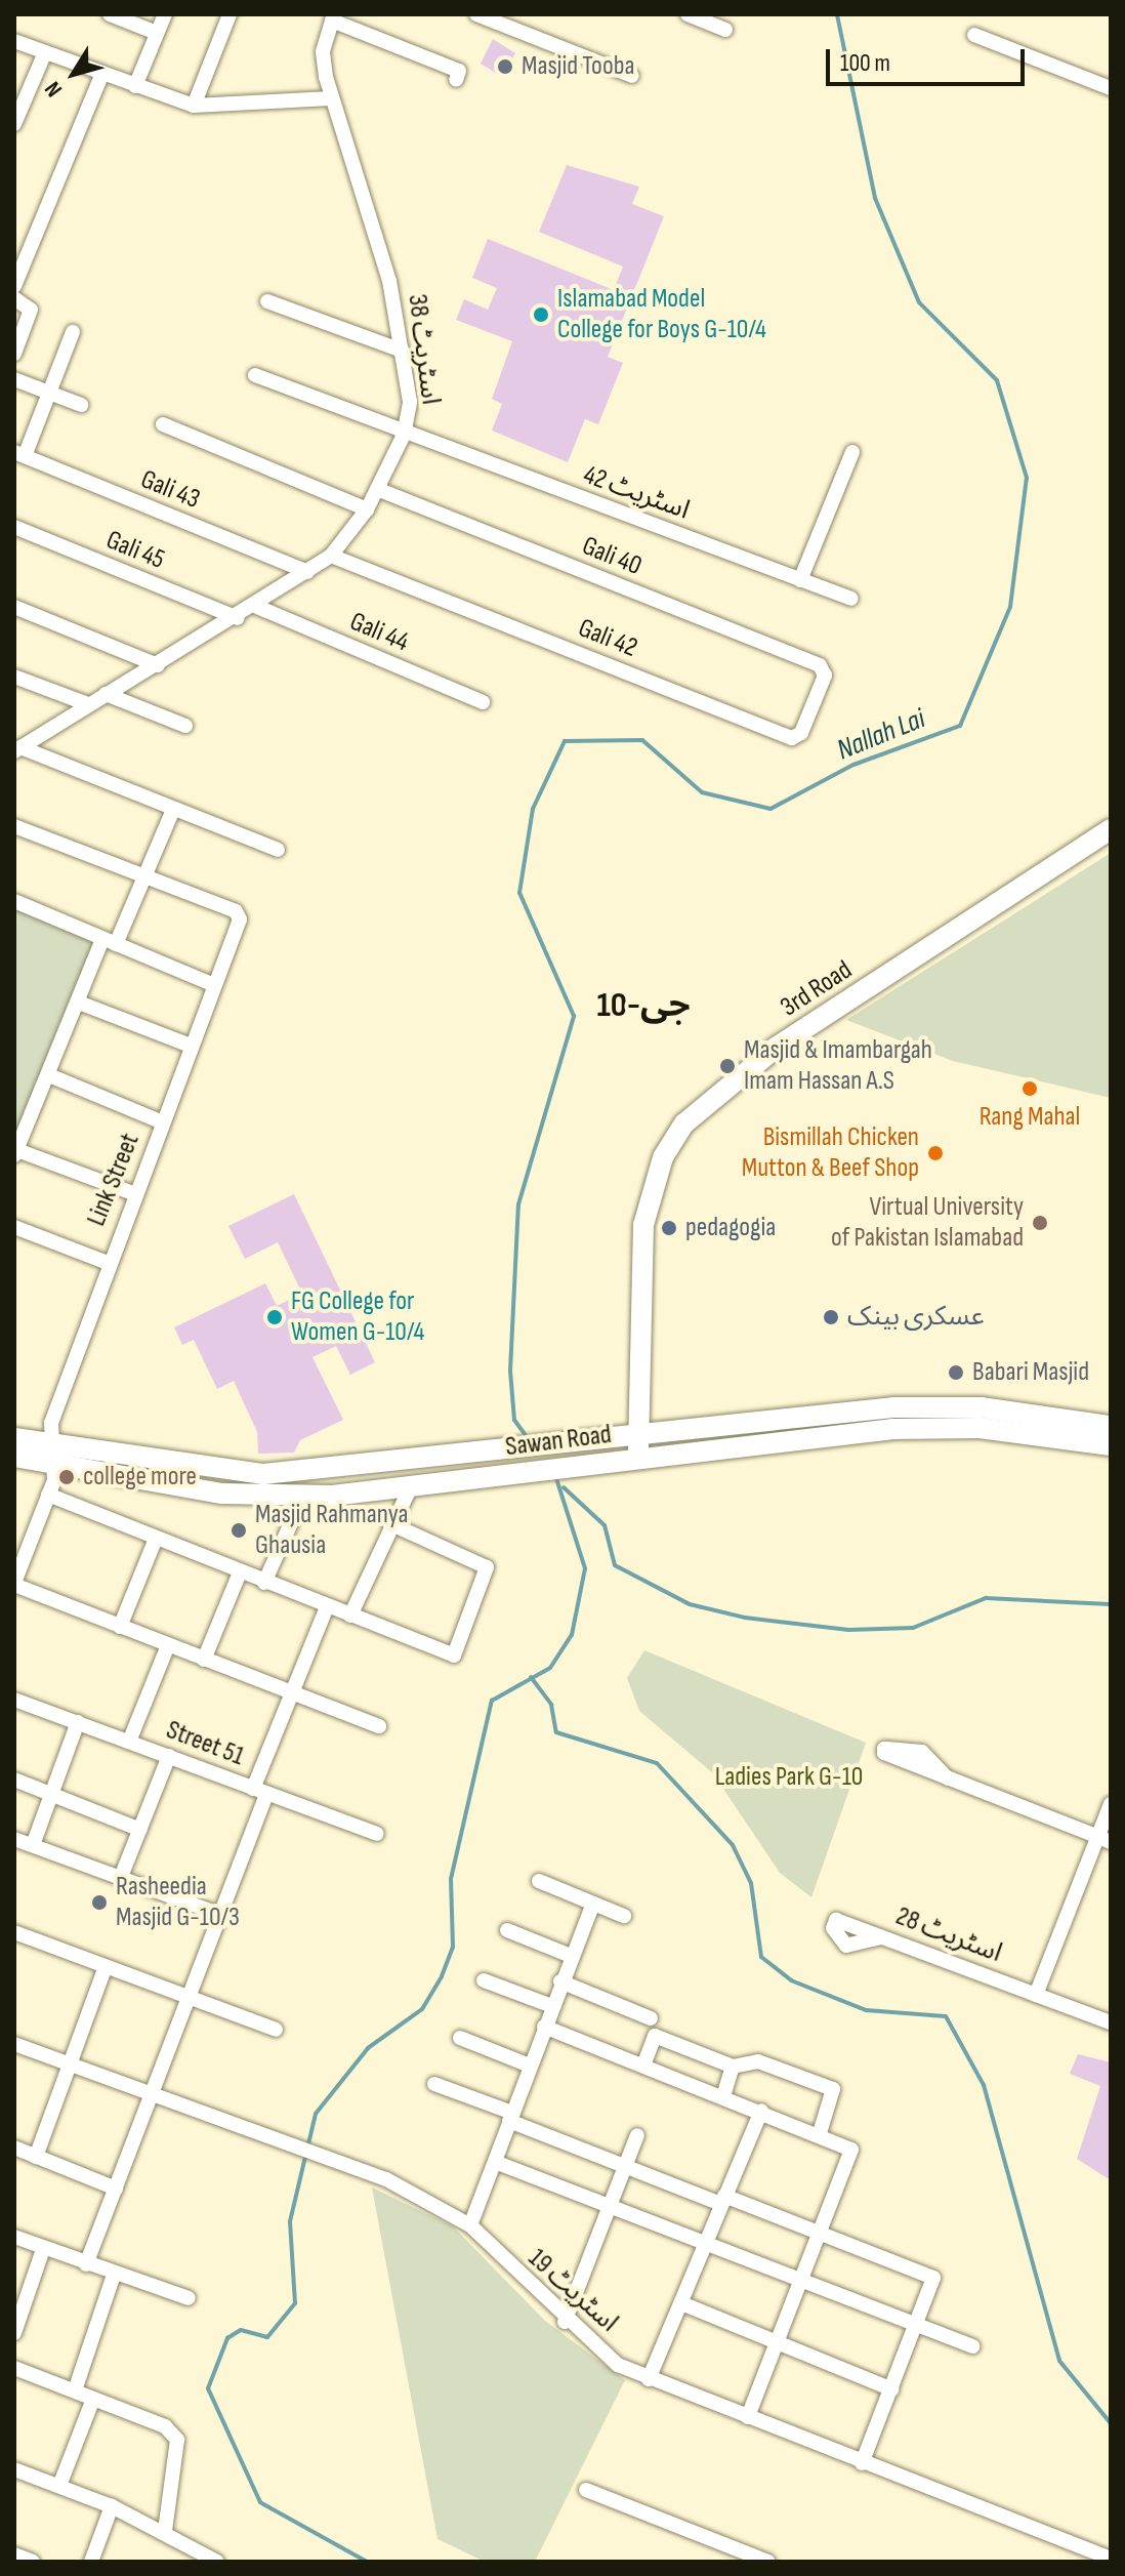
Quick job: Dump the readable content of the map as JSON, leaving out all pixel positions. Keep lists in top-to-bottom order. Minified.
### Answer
{"streets":{"main road":["3rd Road","Sawan Road"],"street":["اسٹریٹ 38","Gali 43","اسٹریٹ 42","Gali 45","Gali 40","Gali 44","Gali 42","Link Street","Street 51","اسٹریٹ 28","اسٹریٹ 19"]},"crossings":[["اسٹریٹ 38","Gali 43"],["اسٹریٹ 38","اسٹریٹ 42"],["اسٹریٹ 38","Gali 45"],["اسٹریٹ 38","Gali 40"],["اسٹریٹ 38","Gali 44"],["اسٹریٹ 38","Gali 42"],["Gali 40","Gali 42"],["3rd Road","Sawan Road"],["Link Street","Sawan Road"]],"districts":["جی-10"],"water":["Nallah Lai"],"parks":["Ladies Park G-10"],"places":["Masjid Tooba","Islamabad Model College for Boys G-10/4","Masjid & Imambargah Imam Hassan A.S","Rang Mahal","Bismillah Chicken Mutton & Beef Shop","Virtual University of Pakistan Islamabad","pedagogia","FG College for Women G-10/4","عسکری بینک","Babari Masjid","college more","Masjid Rahmanya Ghausia","Rasheedia Masjid G-10/3"],"scale_bar":"100 m","north":"bottom left"}
